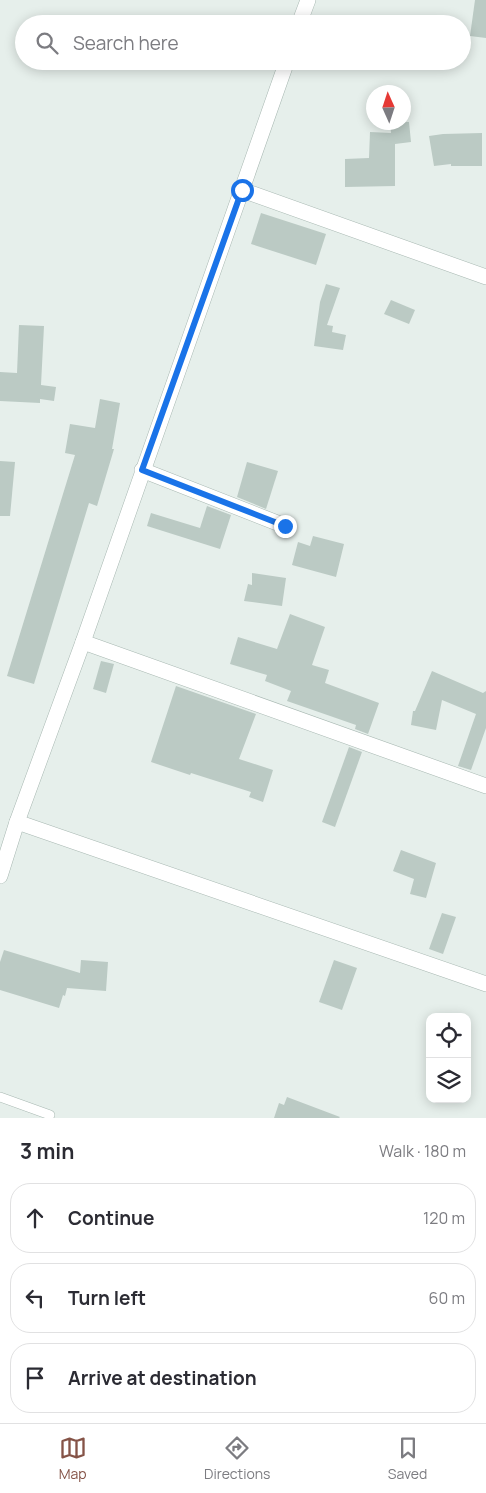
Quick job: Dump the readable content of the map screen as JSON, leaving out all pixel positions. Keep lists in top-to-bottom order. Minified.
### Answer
{"north":"top","page":{"search":"Search here","heading":["3 min","Walk · 180 m"],"list":[["Continue","120 m"],["Turn left","60 m"],"Arrive at destination"],"nav":["Map","Directions","Saved"]}}
